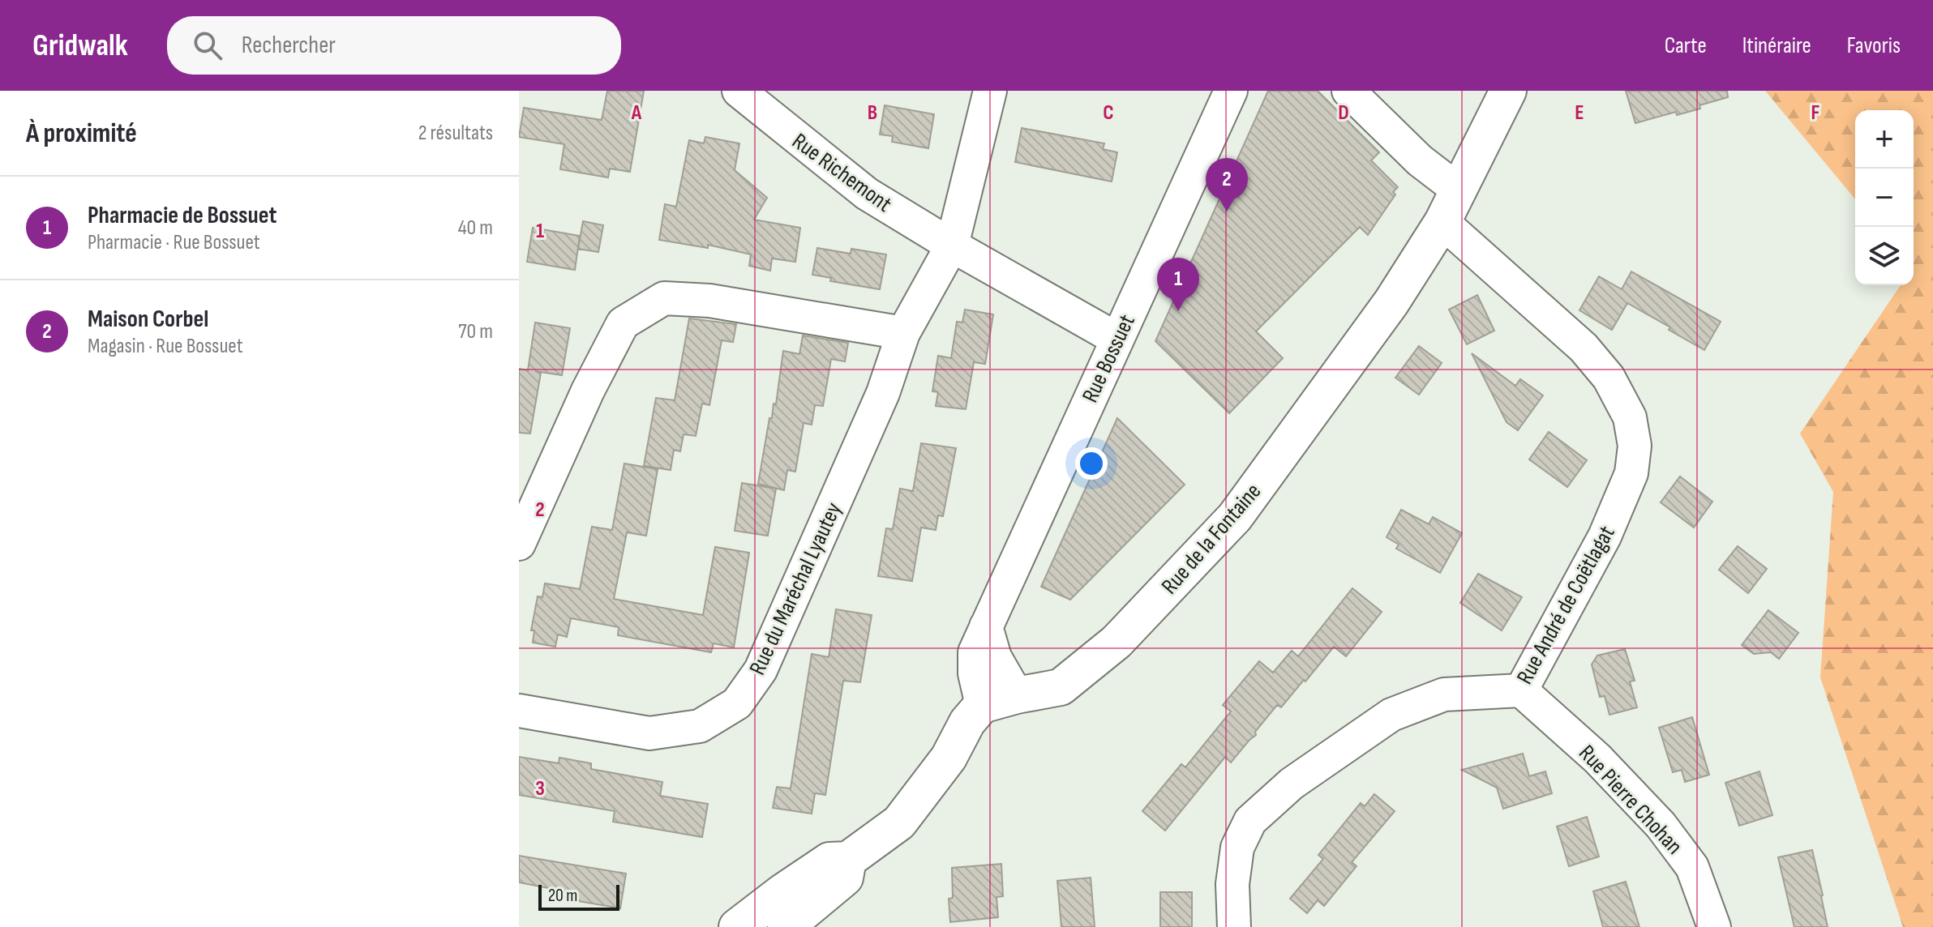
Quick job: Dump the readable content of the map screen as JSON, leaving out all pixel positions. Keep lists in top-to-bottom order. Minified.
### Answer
{"streets":{"main road":["Rue de la Fontaine"],"street":["Rue Richemont","Rue Bossuet","Rue du Maréchal Lyautey","Rue André de Coëtlagat","Rue Pierre Chohan"]},"crossings":[["Rue Richemont","Rue Bossuet"],["Rue Richemont","Rue du Maréchal Lyautey"],["Rue Bossuet","Rue de la Fontaine"],["Rue de la Fontaine","Rue André de Coëtlagat"],["Rue André de Coëtlagat","Rue Pierre Chohan"]],"scale_bar":"20 m","page":{"header":"Gridwalk","search":"Rechercher","nav":["Carte","Itinéraire","Favoris"],"heading":["À proximité","2 résultats"],"map_buttons":["+","−"],"pins":["2","1"],"list":[{"mark":"1","name":"Pharmacie de Bossuet","note":"Pharmacie · Rue Bossuet","value":"40 m"},{"mark":"2","name":"Maison Corbel","note":"Magasin · Rue Bossuet","value":"70 m"}],"scale":"20 m"},"grid":{"columns":["A","B","C","D","E","F"],"rows":["1","2","3"]}}
